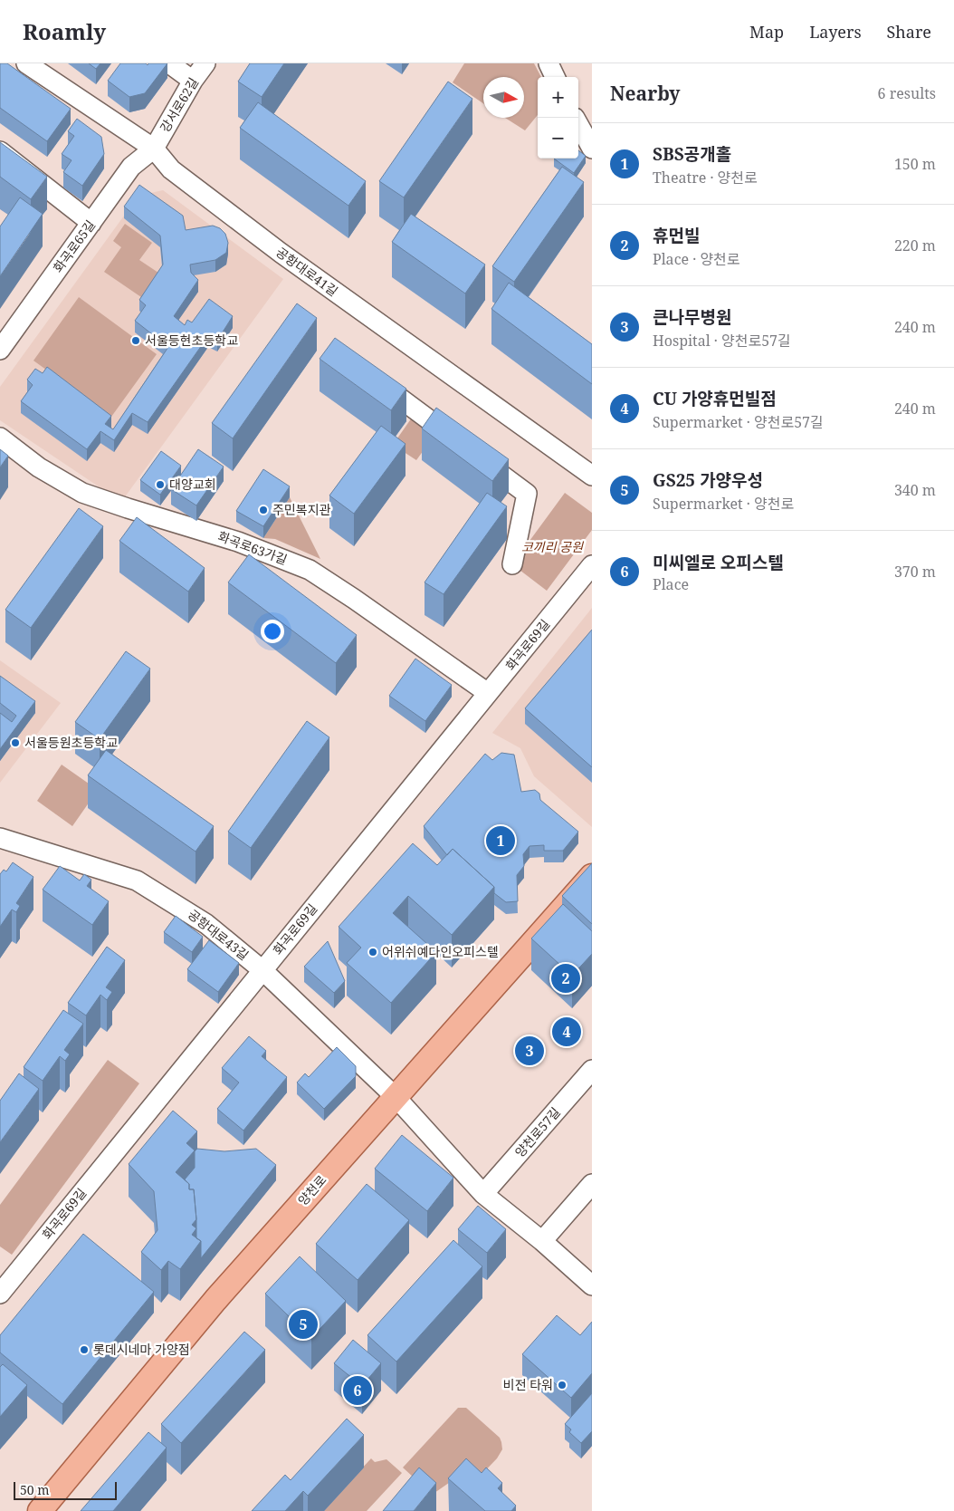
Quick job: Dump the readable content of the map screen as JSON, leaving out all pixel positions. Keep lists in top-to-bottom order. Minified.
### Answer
{"streets":{"main road":["양천로"],"street":["강서로62길","화곡로65길","공항대로41길","화곡로63가길","화곡로69길","공항대로43길","양천로57길"]},"crossings":[["강서로62길","화곡로65길"],["강서로62길","공항대로41길"],["화곡로65길","공항대로41길"],["화곡로63가길","화곡로69길"],["화곡로69길","공항대로43길"],["공항대로43길","양천로"]],"parks":["코끼리 공원"],"places":["서울등현초등학교","대양교회","주민복지관","서울등원초등학교","어위쉬예다인오피스텔","롯데시네마 가양점","비전 타워"],"scale_bar":"50 m","north":"right","page":{"header":"Roamly","nav":["Map","Layers","Share"],"heading":["Nearby","6 results"],"map_buttons":["+","−"],"list":[{"mark":"1","name":"SBS공개홀","note":"Theatre · 양천로","value":"150 m"},{"mark":"2","name":"휴먼빌","note":"Place · 양천로","value":"220 m"},{"mark":"3","name":"큰나무병원","note":"Hospital · 양천로57길","value":"240 m"},{"mark":"4","name":"CU 가양휴먼빌점","note":"Supermarket · 양천로57길","value":"240 m"},{"mark":"5","name":"GS25 가양우성","note":"Supermarket · 양천로","value":"340 m"},{"mark":"6","name":"미씨엘로 오피스텔","note":"Place","value":"370 m"}],"pins":["1","2","4","3","5","6"],"scale":"50 m"}}
